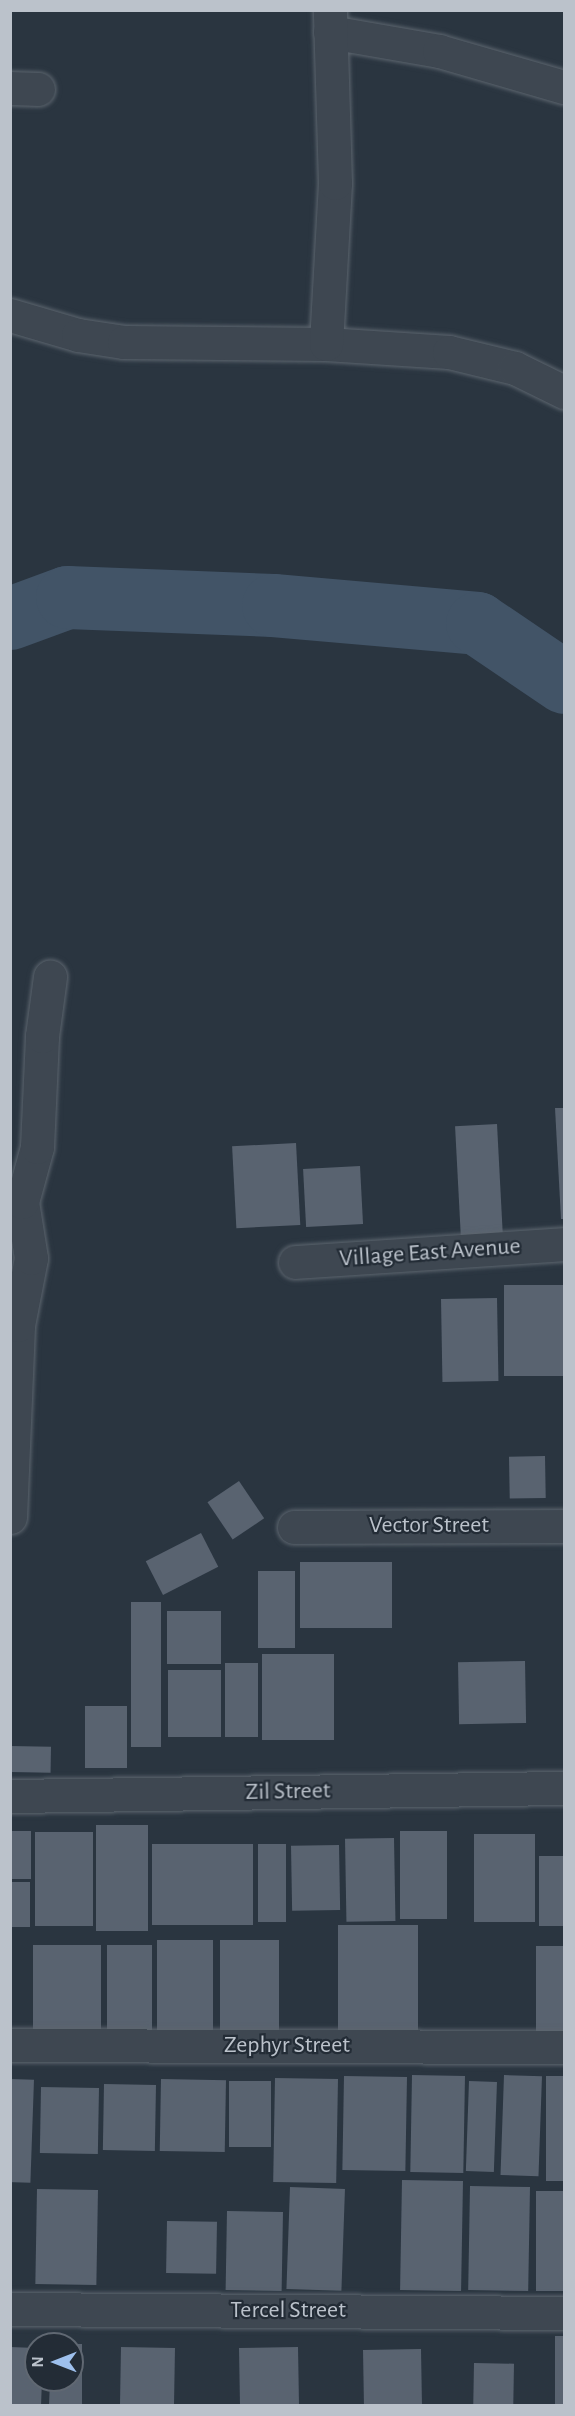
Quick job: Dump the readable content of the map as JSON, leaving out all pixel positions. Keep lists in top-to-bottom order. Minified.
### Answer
{"streets":{"street":["Village East Avenue","Vector Street","Zil Street","Zephyr Street","Tercel Street"]},"north":"left"}
